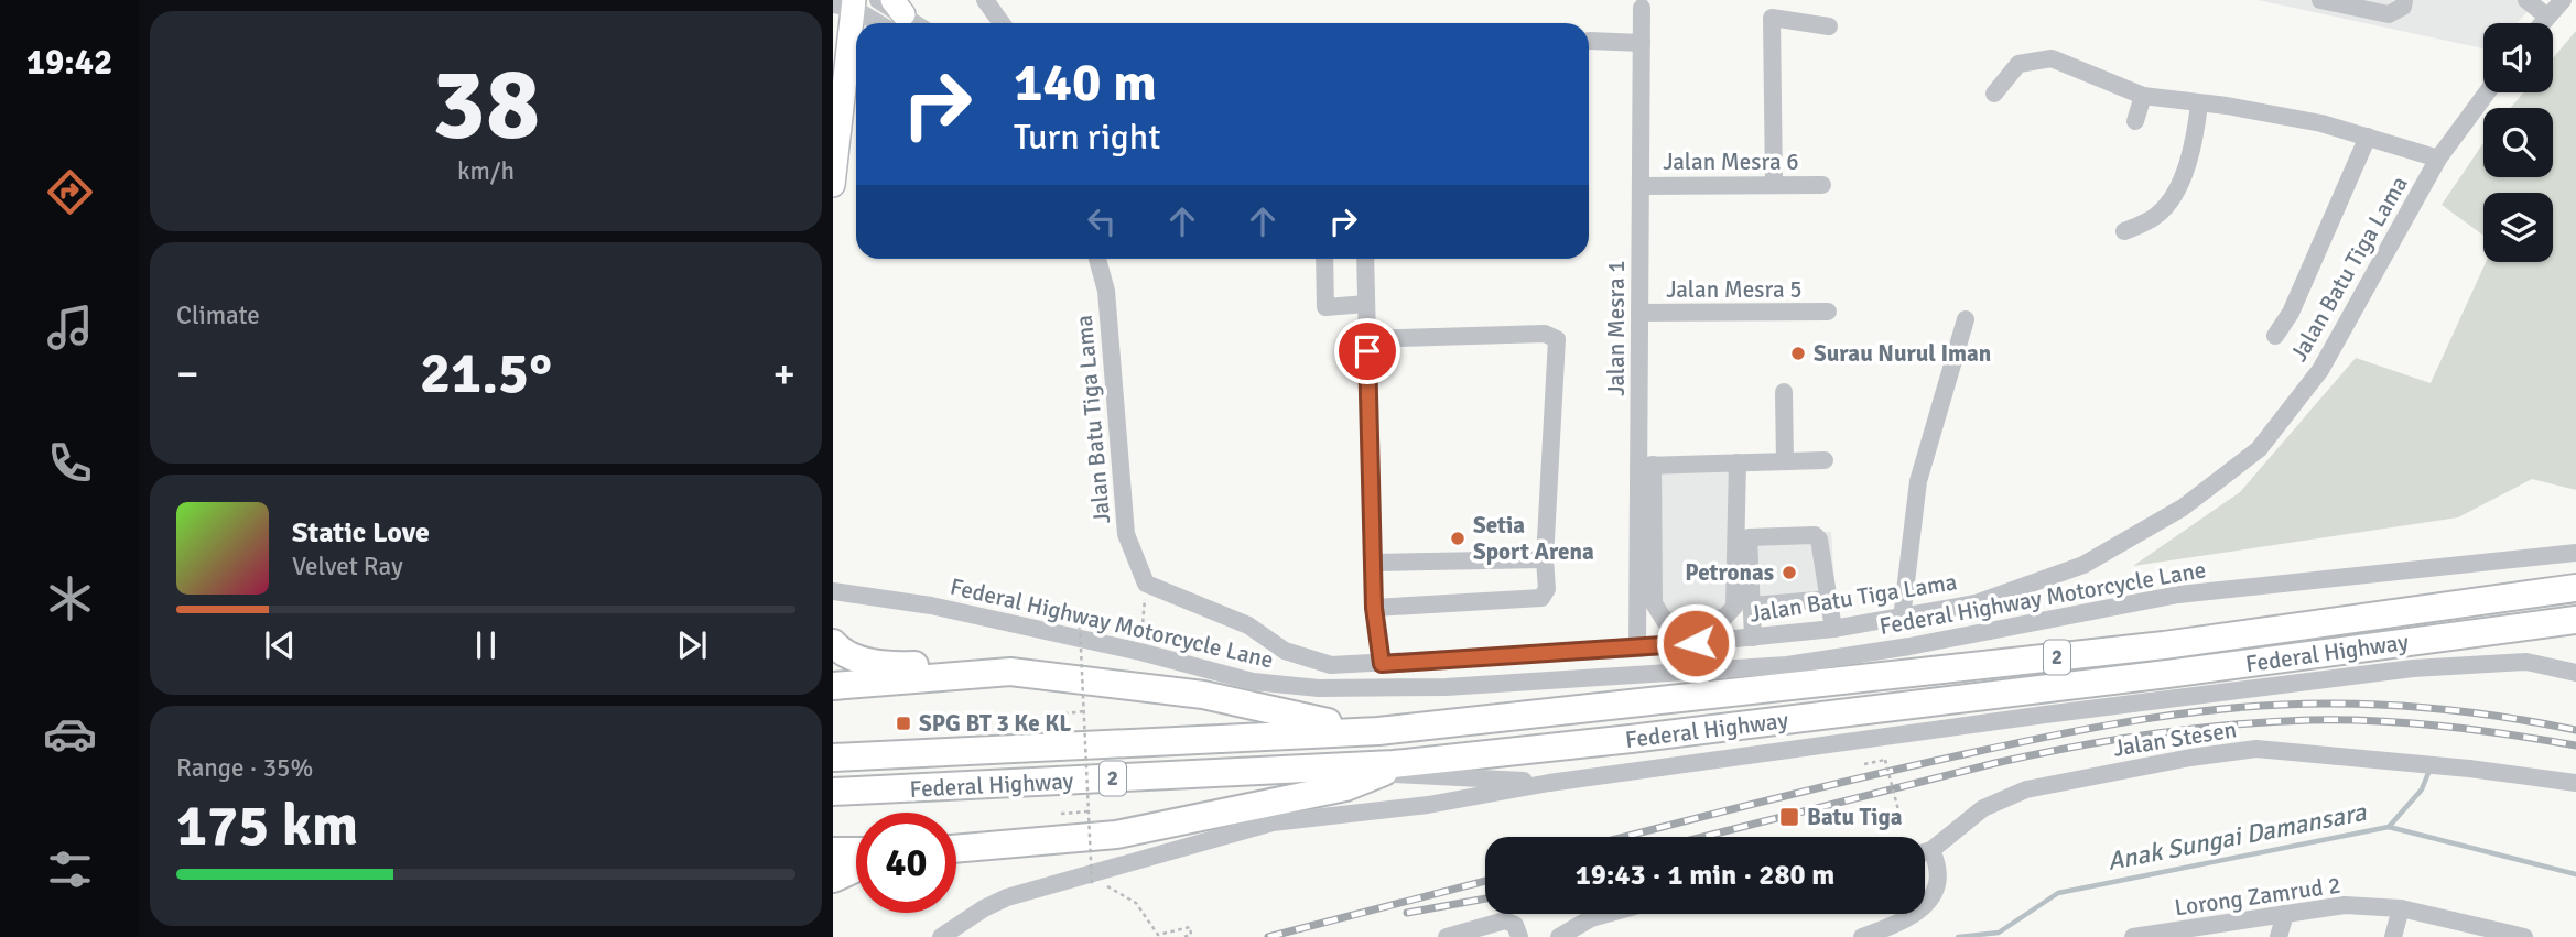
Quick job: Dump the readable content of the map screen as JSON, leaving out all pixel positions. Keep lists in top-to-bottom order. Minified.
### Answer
{"streets":{"highway":["Federal Highway","2"],"street":["Jalan Mesra 6","Jalan Batu Tiga Lama","Jalan Mesra 5","Jalan Mesra 1","Federal Highway Motorcycle Lane","Jalan Stesen","Lorong Zamrud 2"]},"crossings":[["Jalan Mesra 6","Jalan Mesra 1"],["Jalan Batu Tiga Lama","Jalan Mesra 1"],["Jalan Mesra 5","Jalan Mesra 1"]],"water":["Anak Sungai Damansara"],"places":{"other":["Surau Nurul Iman","Setia Sport Arena","Petronas"],"transit":["SPG BT 3 Ke KL","Batu Tiga"]},"page":{"tabs":"19:42","tile":[["38","km/h"],"Climate",["Range · 35%","175 km"]],"turn":["140 m","Turn right"],"heat":["−","21.5°","+"],"song":["Static Love","Velvet Ray"],"limit":"40","trip":"19:43 · 1 min · 280 m"}}
